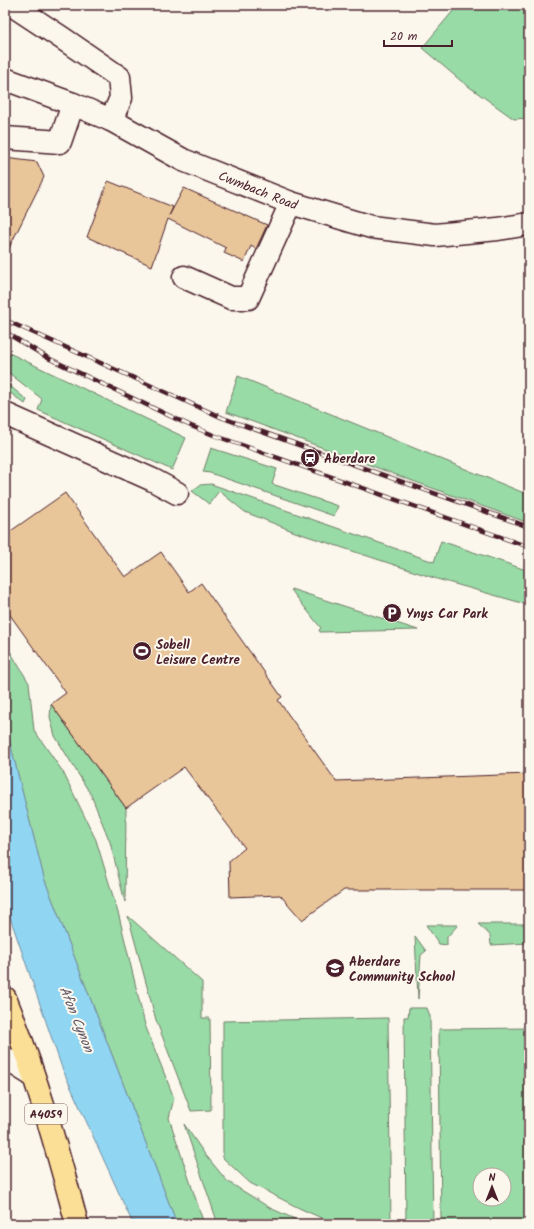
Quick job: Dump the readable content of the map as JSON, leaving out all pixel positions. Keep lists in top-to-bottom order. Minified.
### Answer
{"streets":{"main road":["A4059"],"street":["Cwmbach Road"]},"water":["Afon Cynon"],"places":{"station":["Aberdare"],"parking":["Ynys Car Park"],"sports":["Sobell Leisure Centre"],"school or university":["Aberdare Community School"]},"scale_bar":"20 m","north":"top"}
